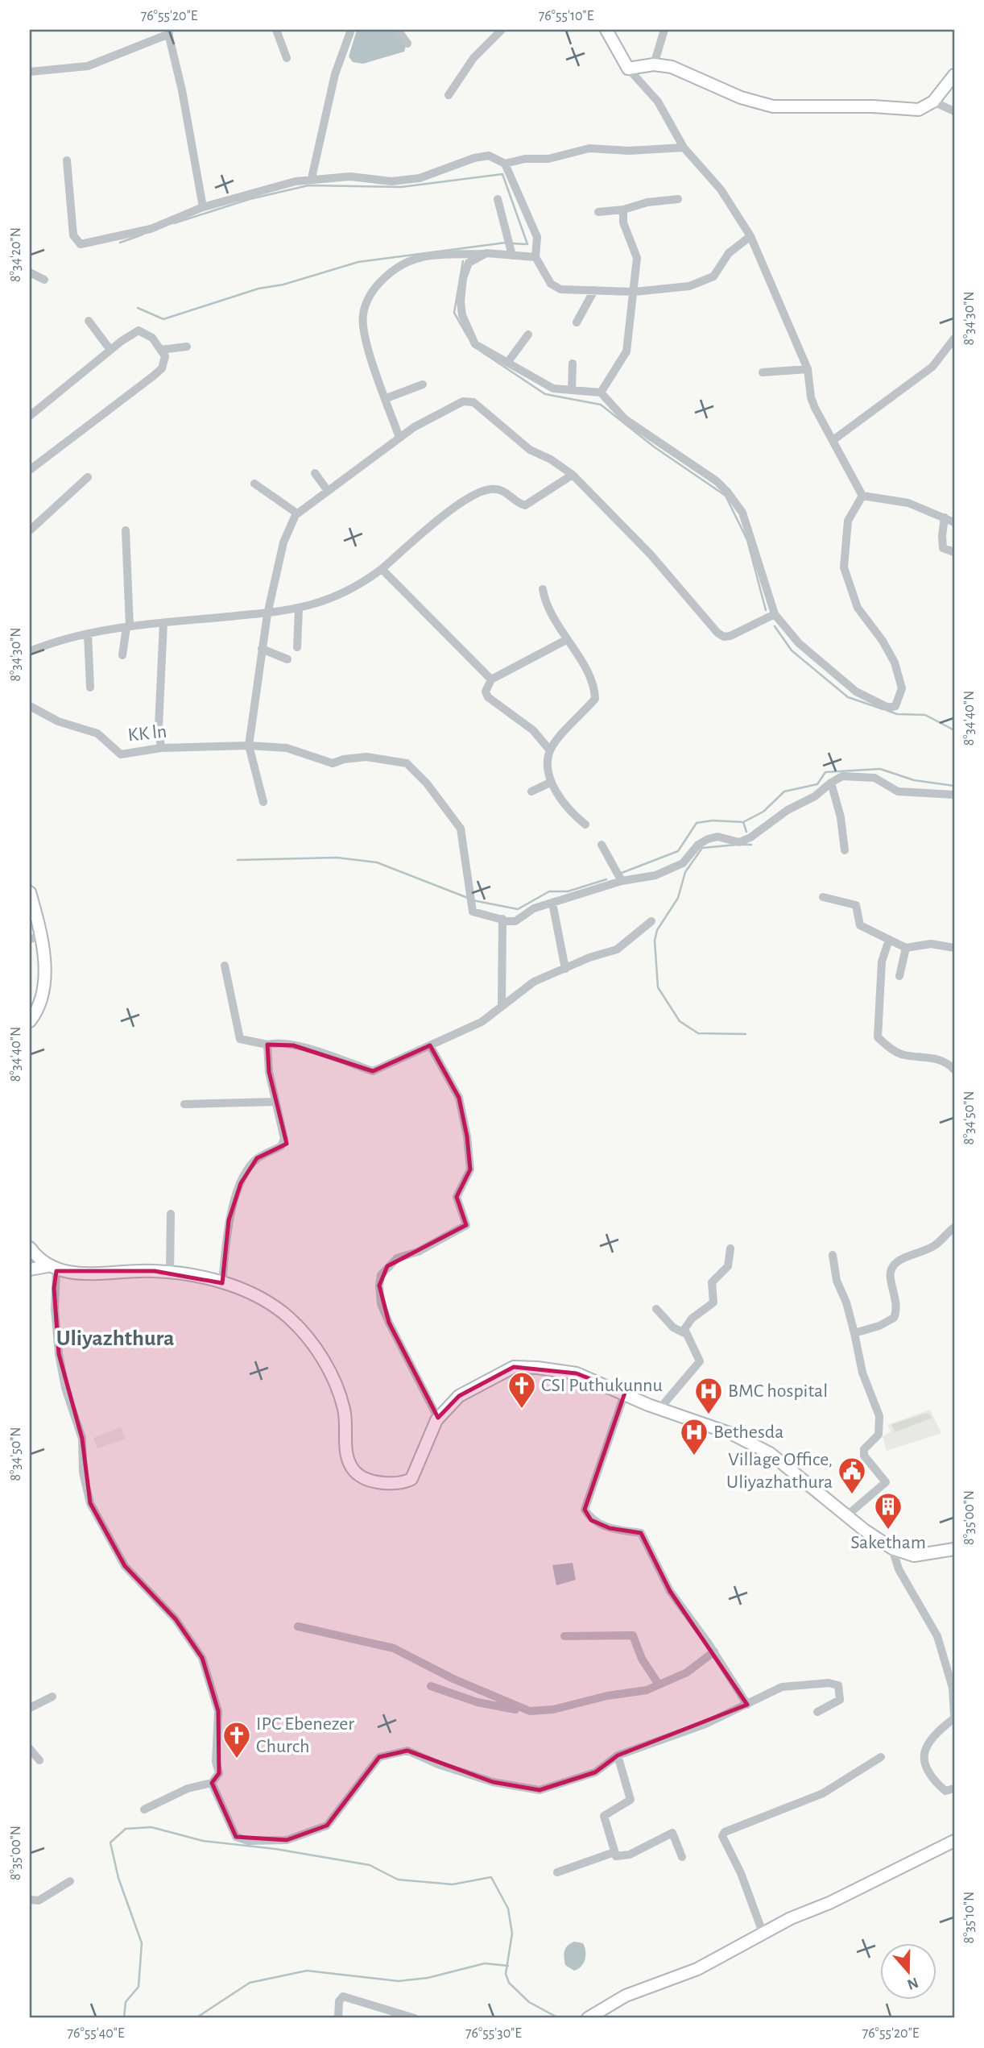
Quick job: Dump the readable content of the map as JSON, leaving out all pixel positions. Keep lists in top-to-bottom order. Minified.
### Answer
{"streets":{"street":["KK ln"]},"districts":["Uliyazhthura"],"places":{"church":["CSI Puthukunnu","IPC Ebenezer Church"],"hospital":["BMC hospital","Bethesda"],"public building":["Village Office, Uliyazhathura"],"building":["Saketham"]},"north":"bottom","coordinates":["76°55'20\"E","76°55'10\"E","8°34'20\"N","8°34'30\"N","8°34'40\"N","8°34'50\"N","8°35'00\"N","8°35'10\"N","76°55'40\"E","76°55'30\"E"]}
